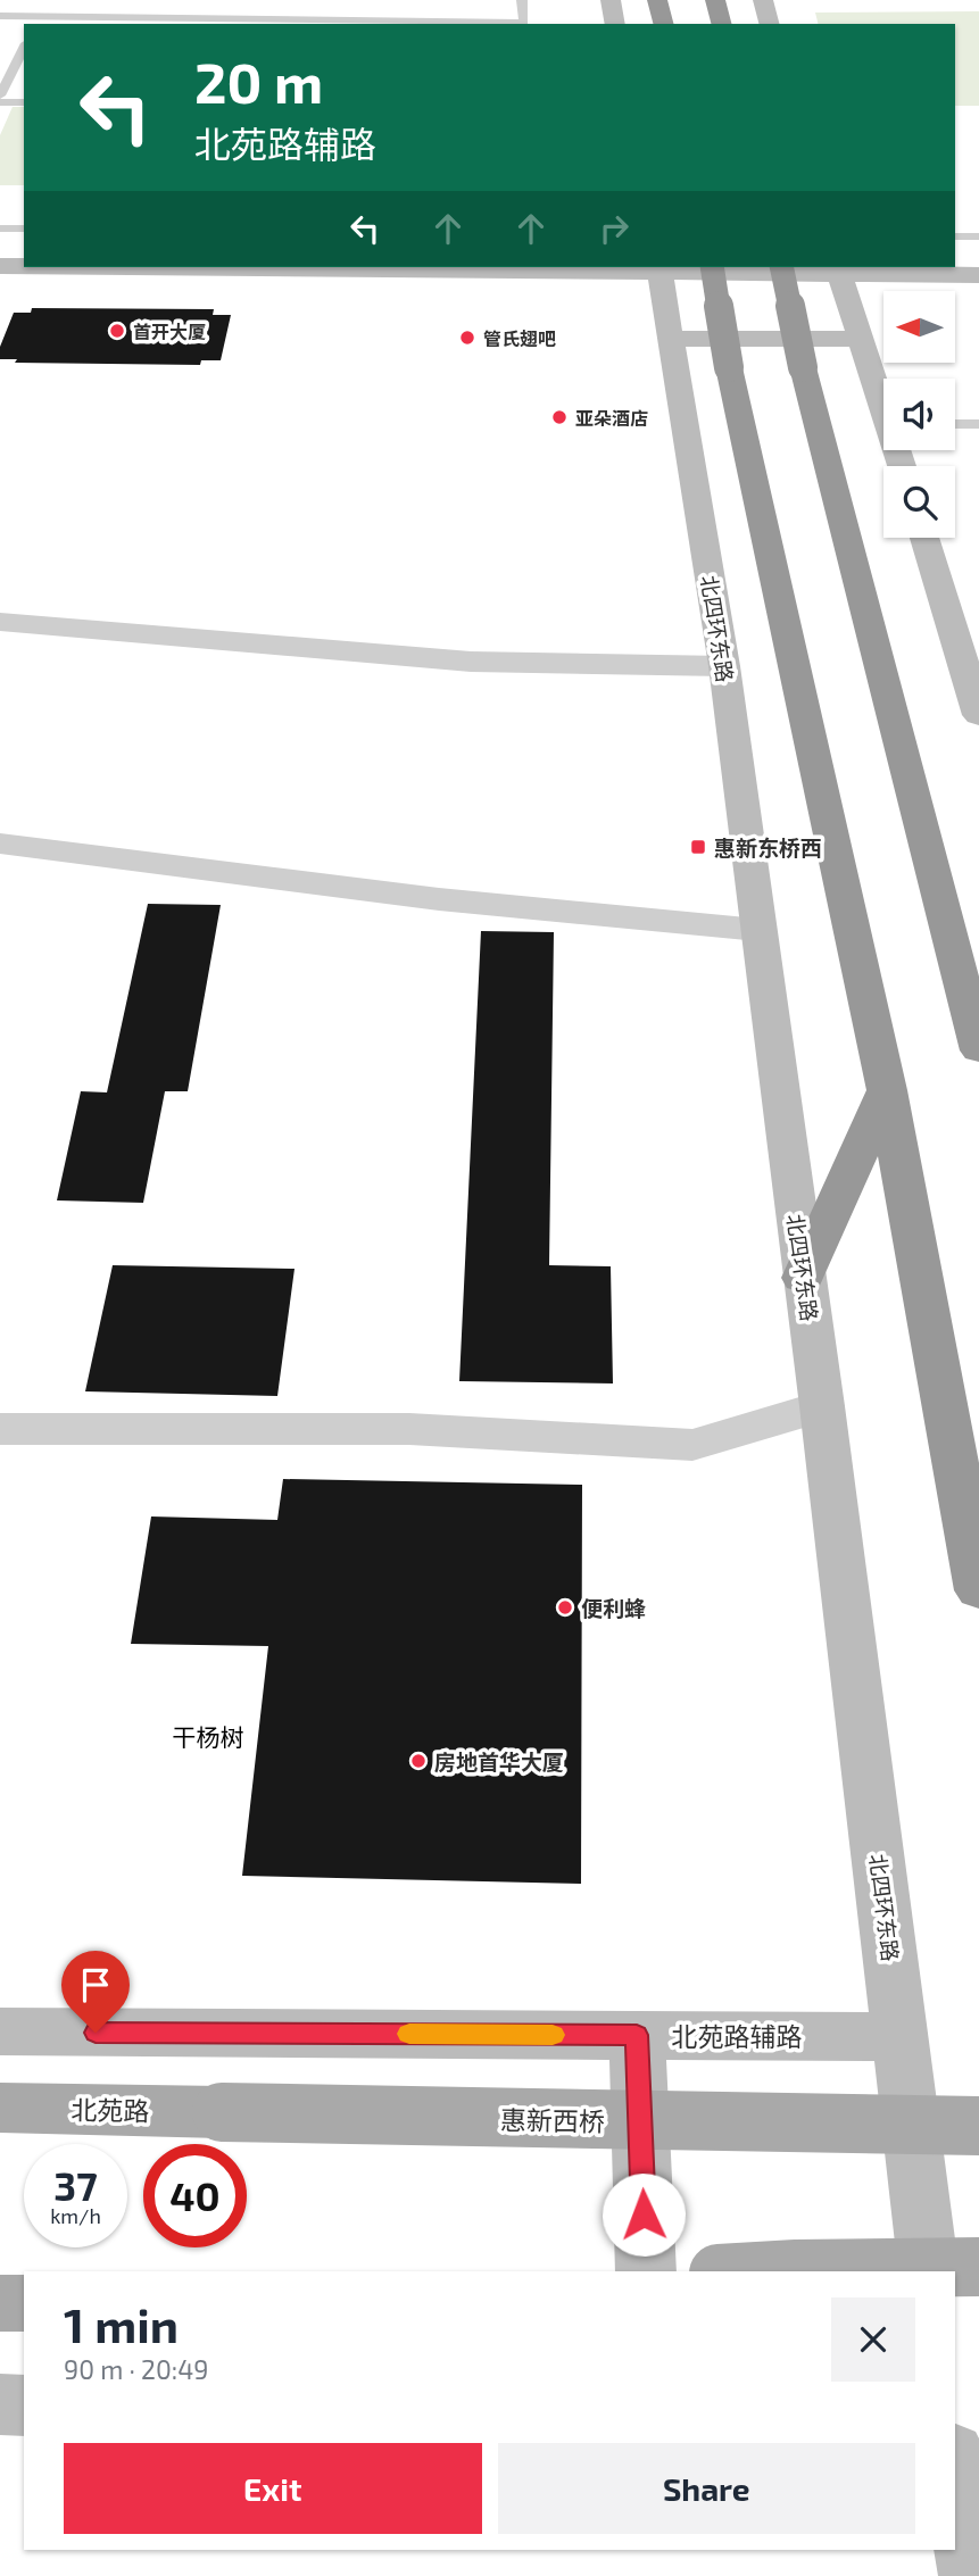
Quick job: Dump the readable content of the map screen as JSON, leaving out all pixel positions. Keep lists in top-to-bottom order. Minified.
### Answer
{"streets":{"main road":["北苑路","惠新西桥"],"street":["北四环东路","北苑路辅路"]},"crossings":[["北四环东路","北苑路辅路"],["北苑路","惠新西桥"]],"districts":["干杨树"],"places":{"other":["首开大厦","管氏翅吧","亚朵酒店","便利蜂","房地首华大厦"],"transit":["惠新东桥西"]},"north":"left","page":{"turn":["20 m","北苑路辅路"],"speed":"37 km/h","limit":"40","heading":["1 min","90 m · 20:49"],"buttons":["Exit","Share"]}}
